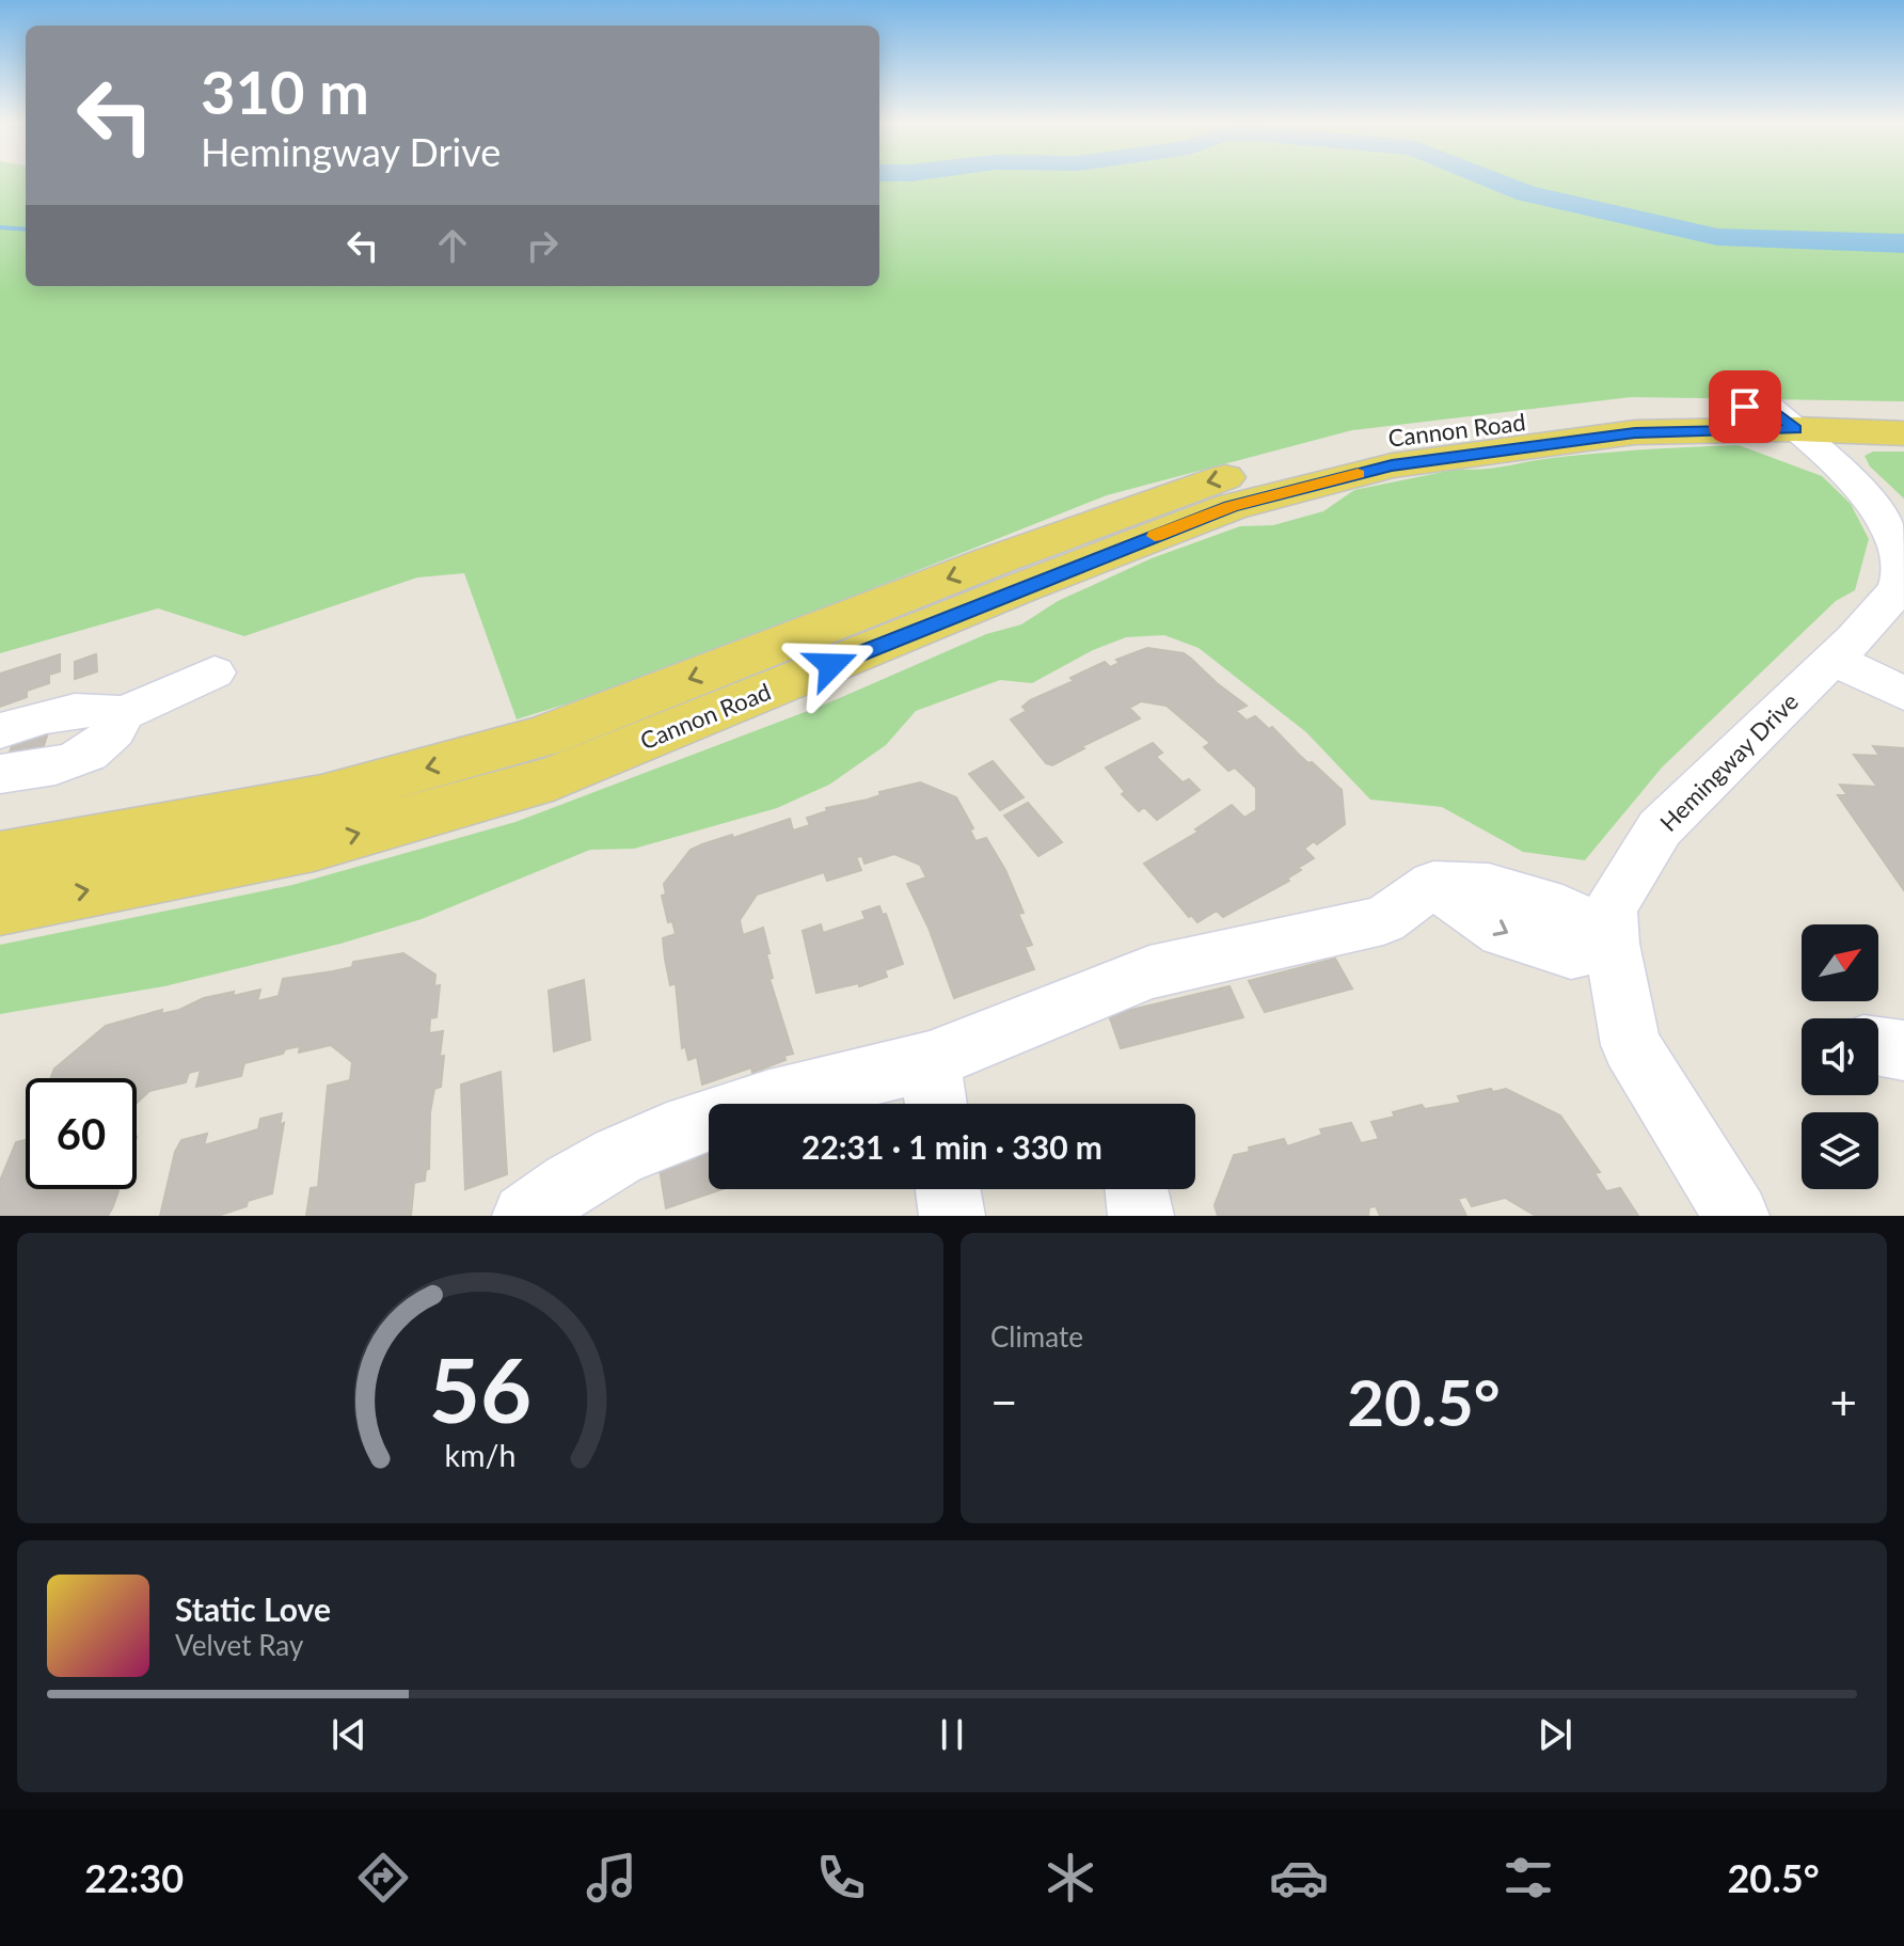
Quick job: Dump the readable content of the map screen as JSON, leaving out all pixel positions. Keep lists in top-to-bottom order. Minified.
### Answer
{"streets":{"main road":["Cannon Road"],"street":["Hemingway Drive"]},"crossings":[["Cannon Road","Hemingway Drive"]],"north":"top right","page":{"turn":["310 m","Hemingway Drive"],"limit":"60","trip":"22:31 · 1 min · 330 m","tile":"Climate","heat":["−","20.5°","+"],"song":["Static Love","Velvet Ray"],"tabs":["22:30","20.5°"],"gauge":["56","km/h"]}}
